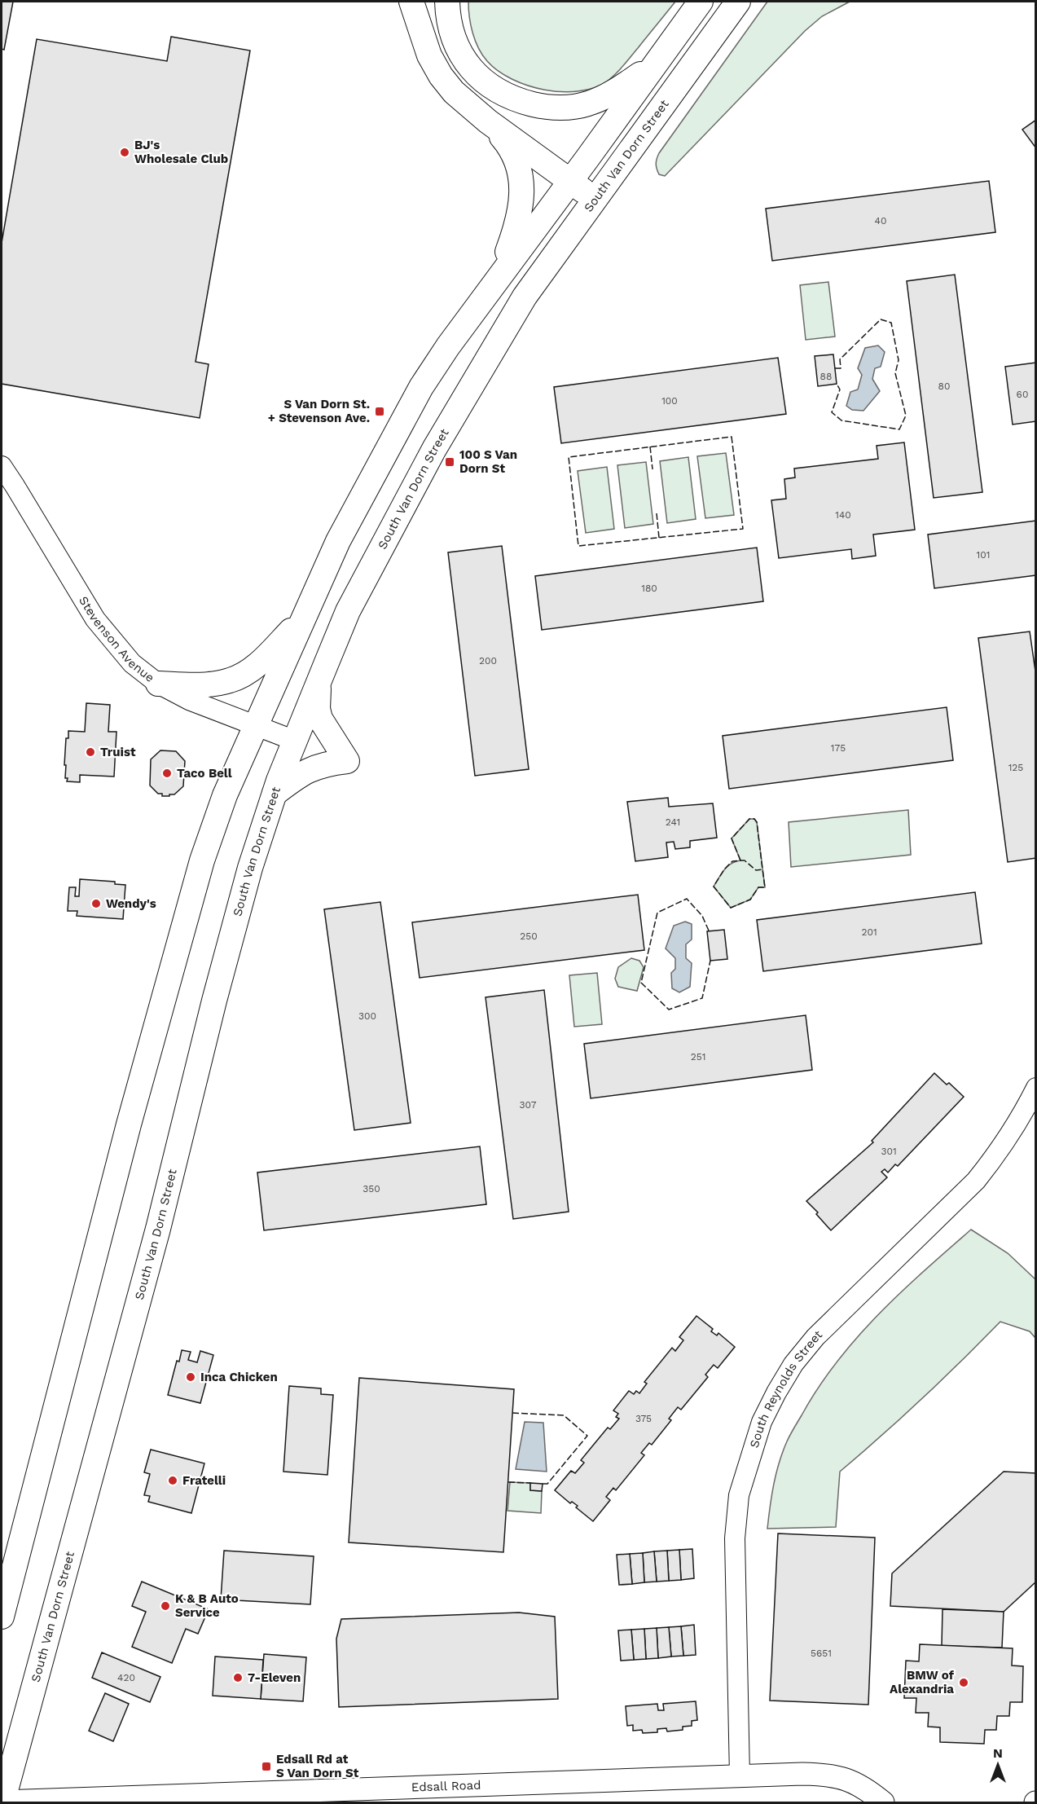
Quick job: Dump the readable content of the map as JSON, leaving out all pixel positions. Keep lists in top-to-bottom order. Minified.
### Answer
{"streets":{"main road":["South Van Dorn Street","Edsall Road"],"street":["Stevenson Avenue","South Reynolds Street"]},"crossings":[["South Van Dorn Street","Stevenson Avenue"],["South Van Dorn Street","Edsall Road"],["South Reynolds Street","Edsall Road"]],"places":{"other":["BJ's Wholesale Club","Truist","Taco Bell","Wendy's","Inca Chicken","Fratelli","K & B Auto Service","7-Eleven","BMW of Alexandria"],"transit":["S Van Dorn St. + Stevenson Ave.","100 S Van Dorn St","Edsall Rd at S Van Dorn St"]},"house_numbers":["40","88","80","60","100","140","101","180","200","175","125","241","201","250","300","251","307","301","350","375","5651","420"],"north":"top"}
